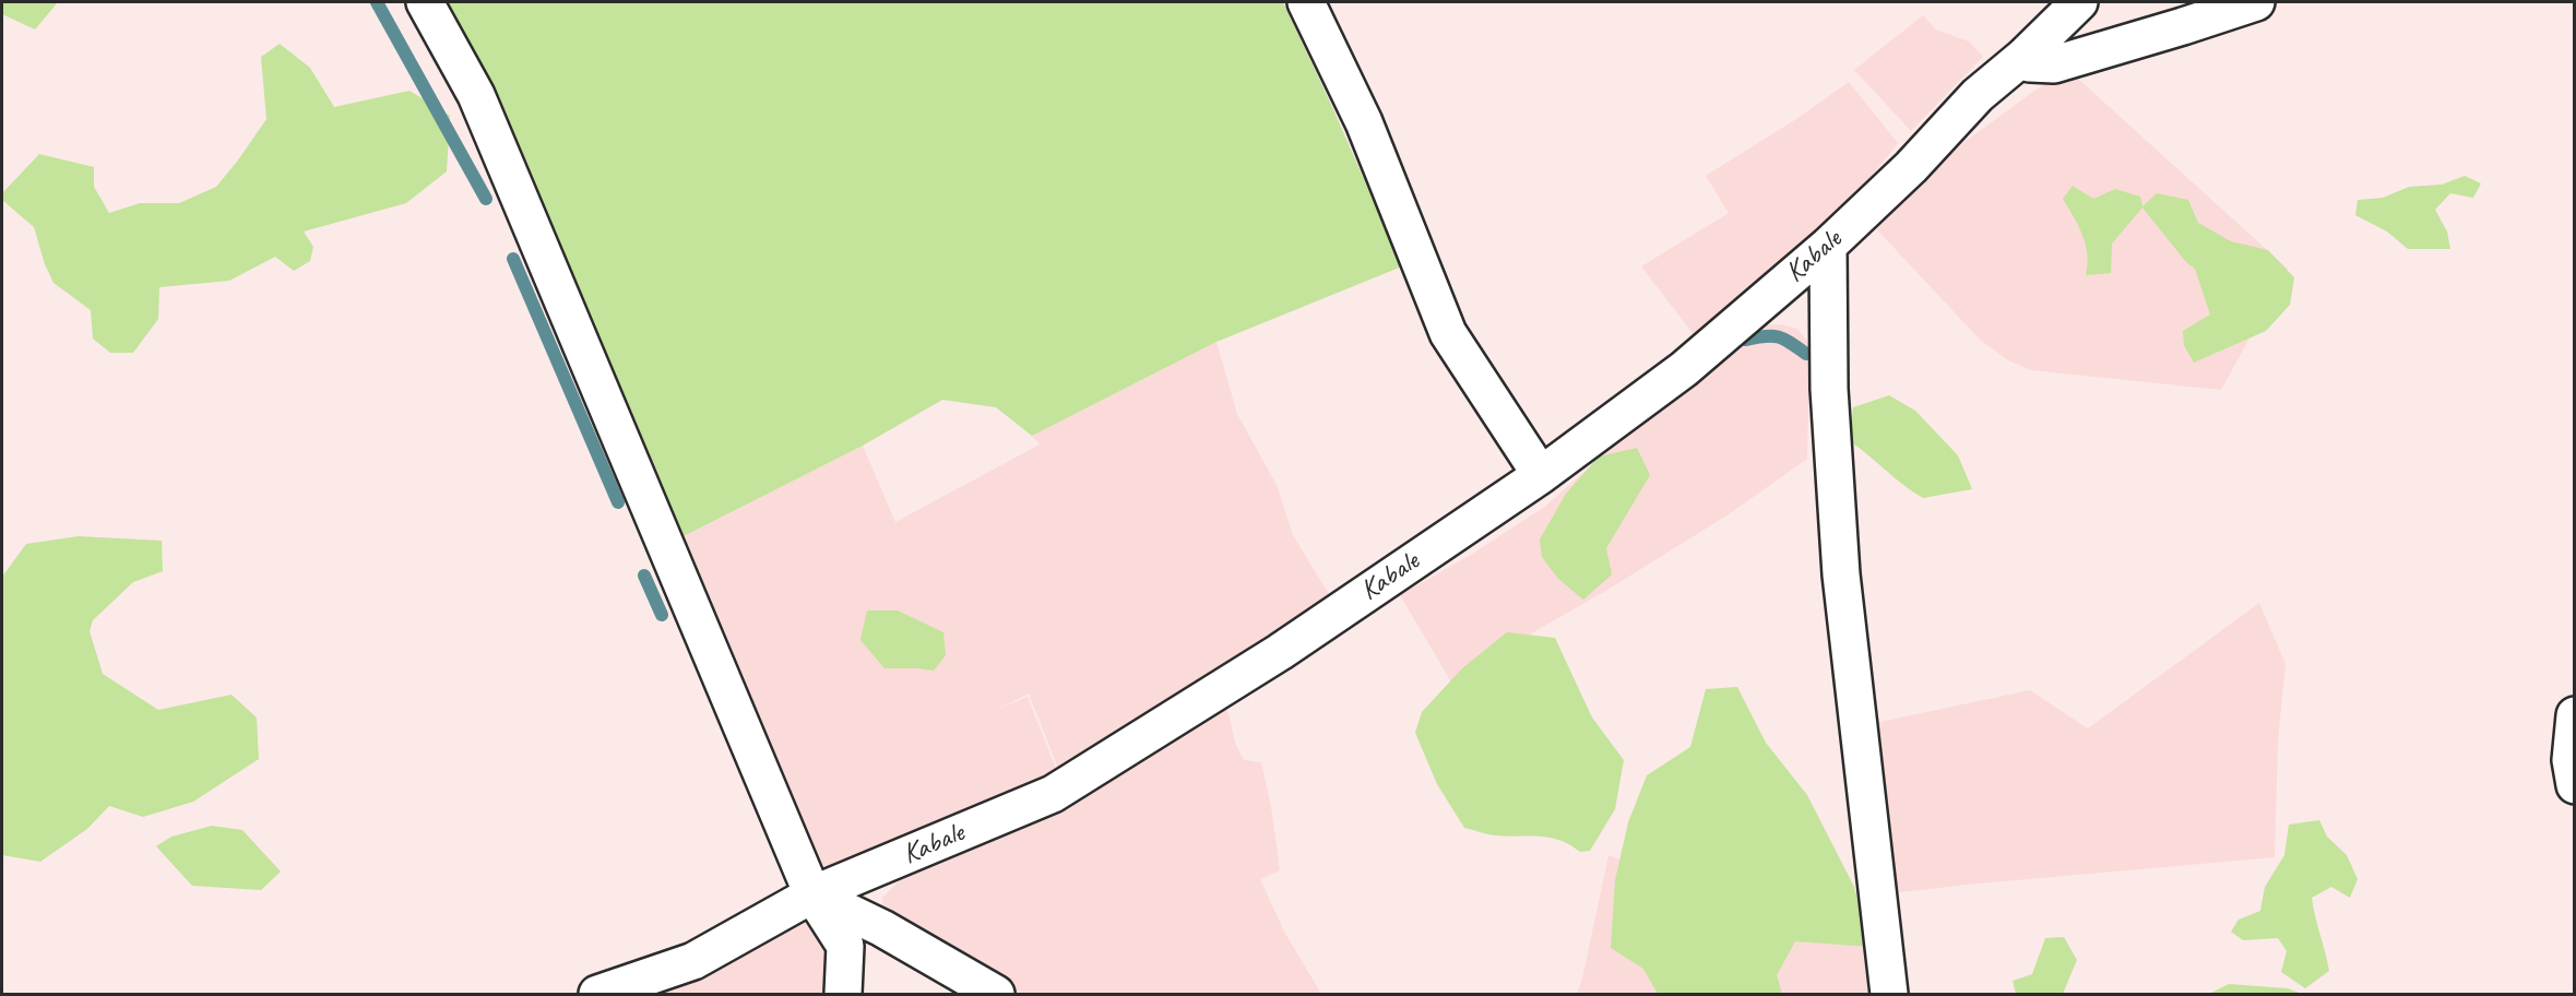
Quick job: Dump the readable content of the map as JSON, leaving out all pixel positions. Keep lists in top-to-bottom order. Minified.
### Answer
{"streets":{"street":["Kabale"]}}
